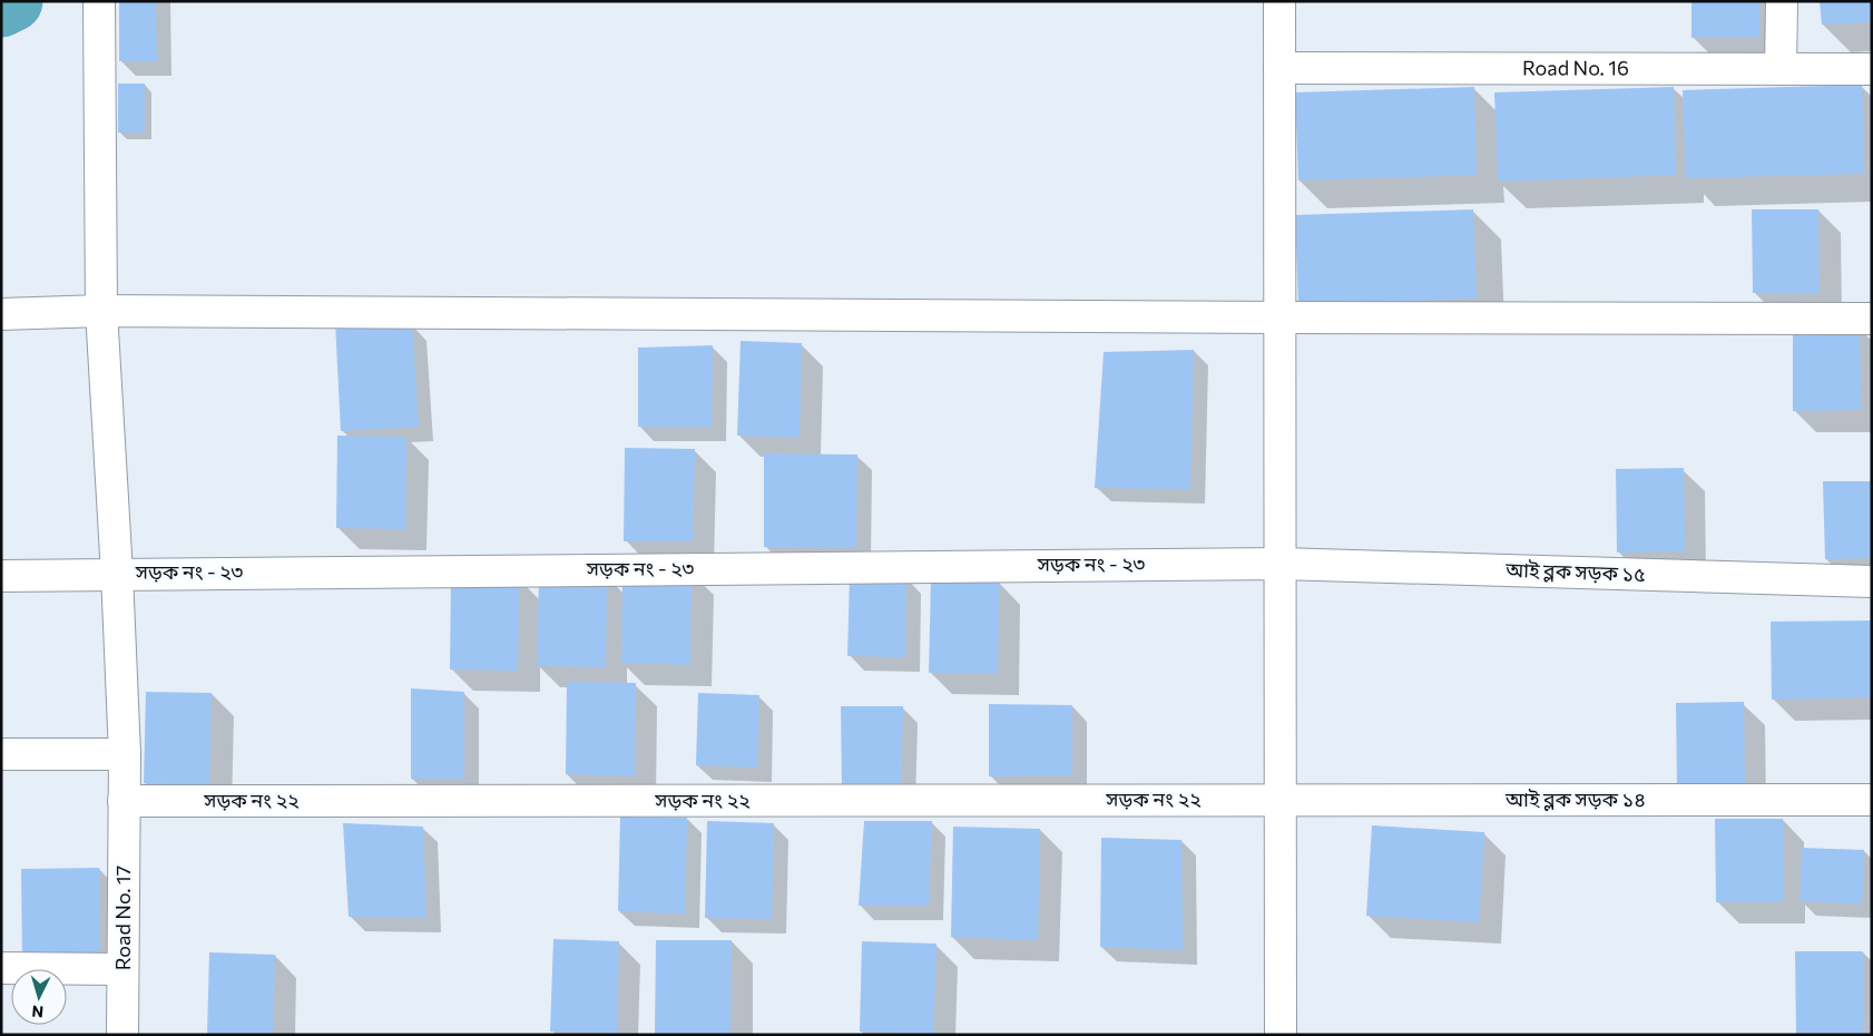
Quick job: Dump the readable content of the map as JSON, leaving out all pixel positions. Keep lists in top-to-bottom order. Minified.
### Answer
{"streets":{"street":["Road No. 16","সড়ক নং - ২৩","আই ব্লক সড়ক ১৫","সড়ক নং ২২","আই ব্লক সড়ক ১৪","Road No. 17"]},"crossings":[["সড়ক নং - ২৩","আই ব্লক সড়ক ১৫"],["সড়ক নং - ২৩","Road No. 17"],["সড়ক নং ২২","আই ব্লক সড়ক ১৪"],["সড়ক নং ২২","Road No. 17"]],"north":"bottom"}
